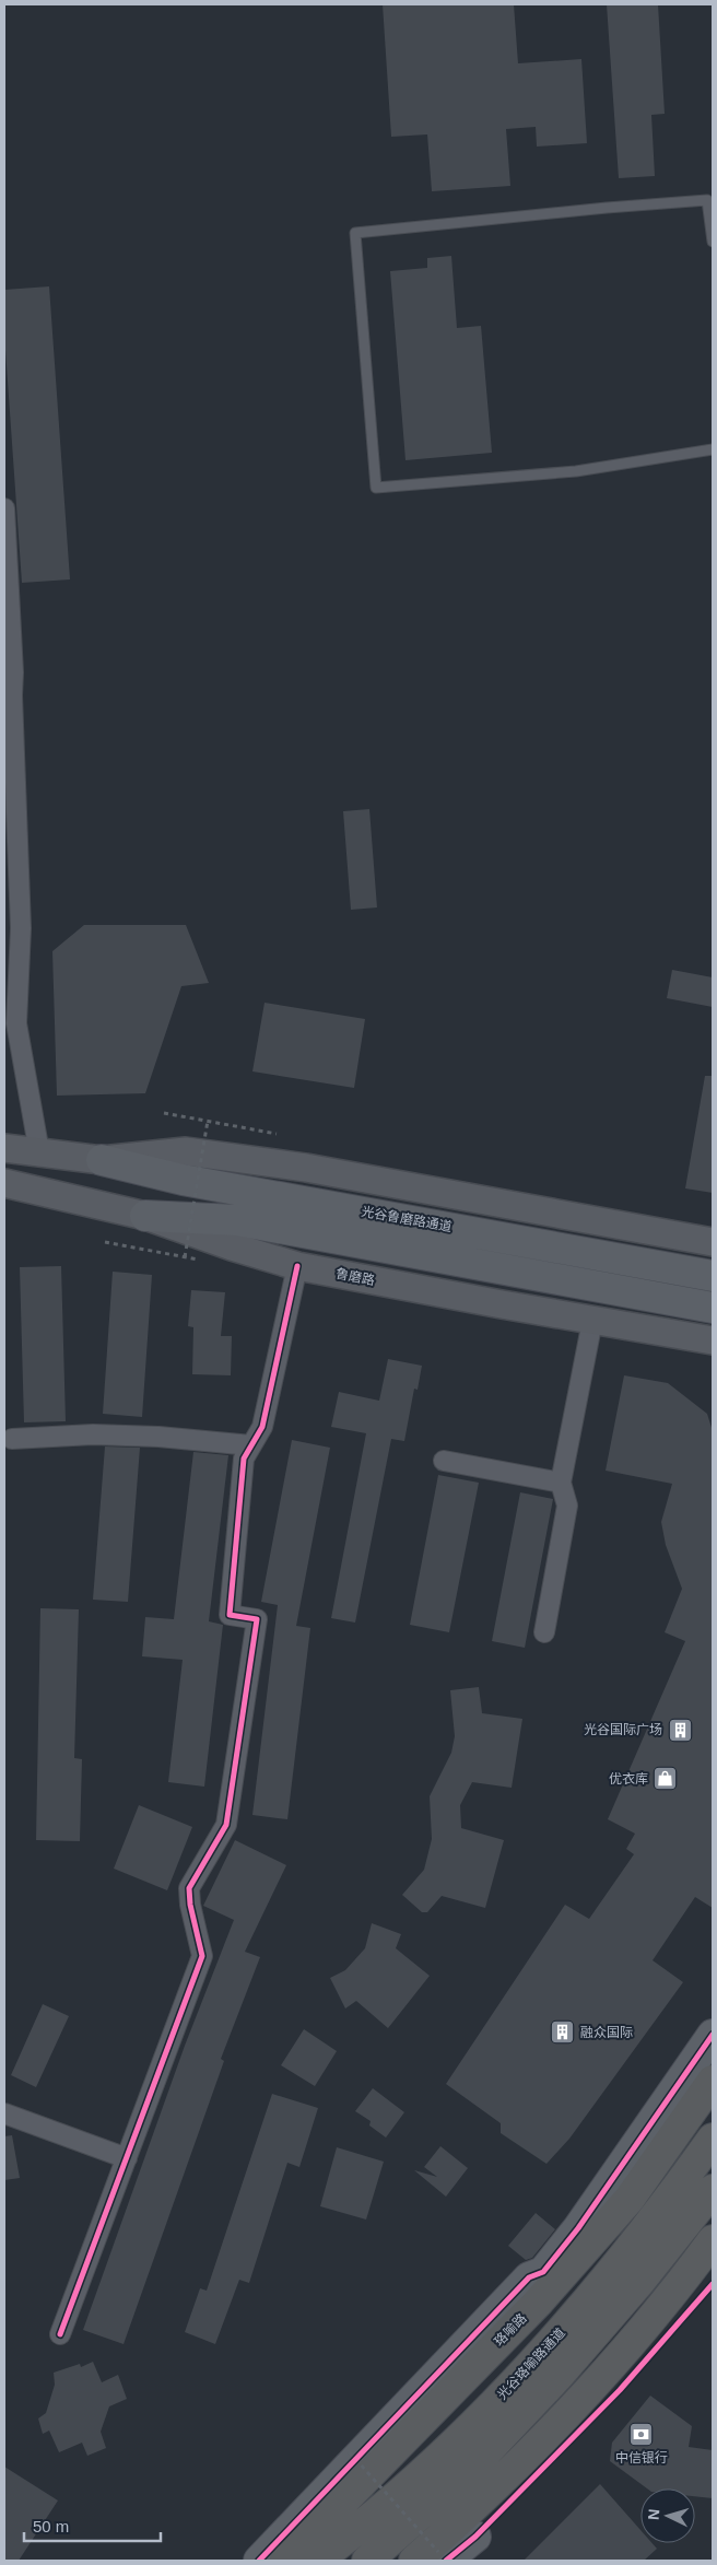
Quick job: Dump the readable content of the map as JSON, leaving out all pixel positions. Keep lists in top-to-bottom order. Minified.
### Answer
{"streets":{"highway":["珞喻路","光谷珞喻路通道"],"main road":["光谷鲁磨路通道","鲁磨路"]},"places":{"building":["光谷国际广场","融众国际"],"shop":["优衣库"],"bank":["中信银行"]},"scale_bar":"50 m","north":"left"}
